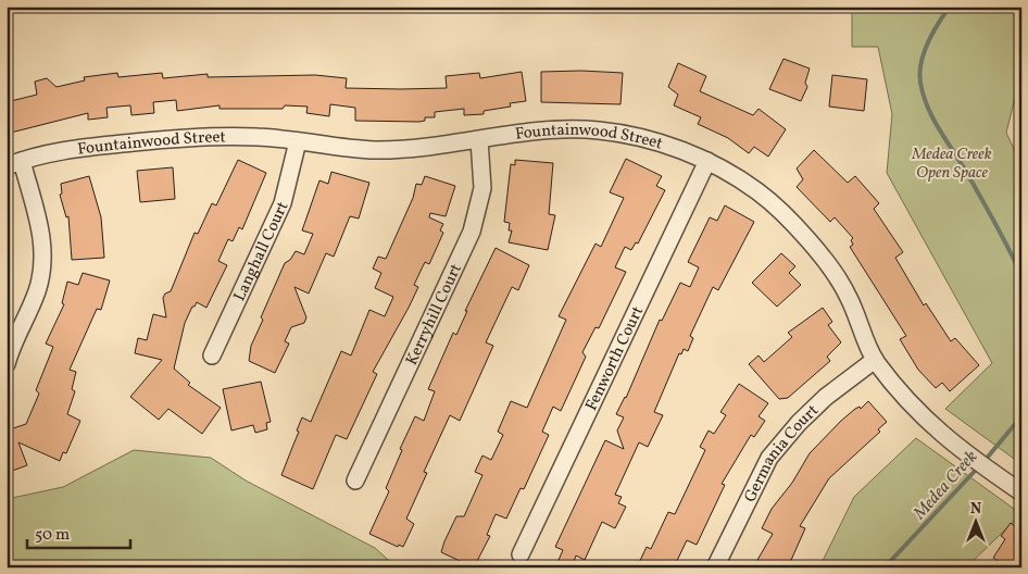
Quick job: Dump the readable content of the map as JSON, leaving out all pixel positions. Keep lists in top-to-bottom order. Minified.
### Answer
{"streets":{"street":["Fountainwood Street","Langhall Court","Kerryhill Court","Fenworth Court","Germania Court"]},"crossings":[["Fountainwood Street","Langhall Court"],["Fountainwood Street","Kerryhill Court"],["Fountainwood Street","Fenworth Court"],["Fountainwood Street","Germania Court"]],"water":["Medea Creek"],"parks":["Medea Creek Open Space"],"scale_bar":"50 m","north":"top"}
